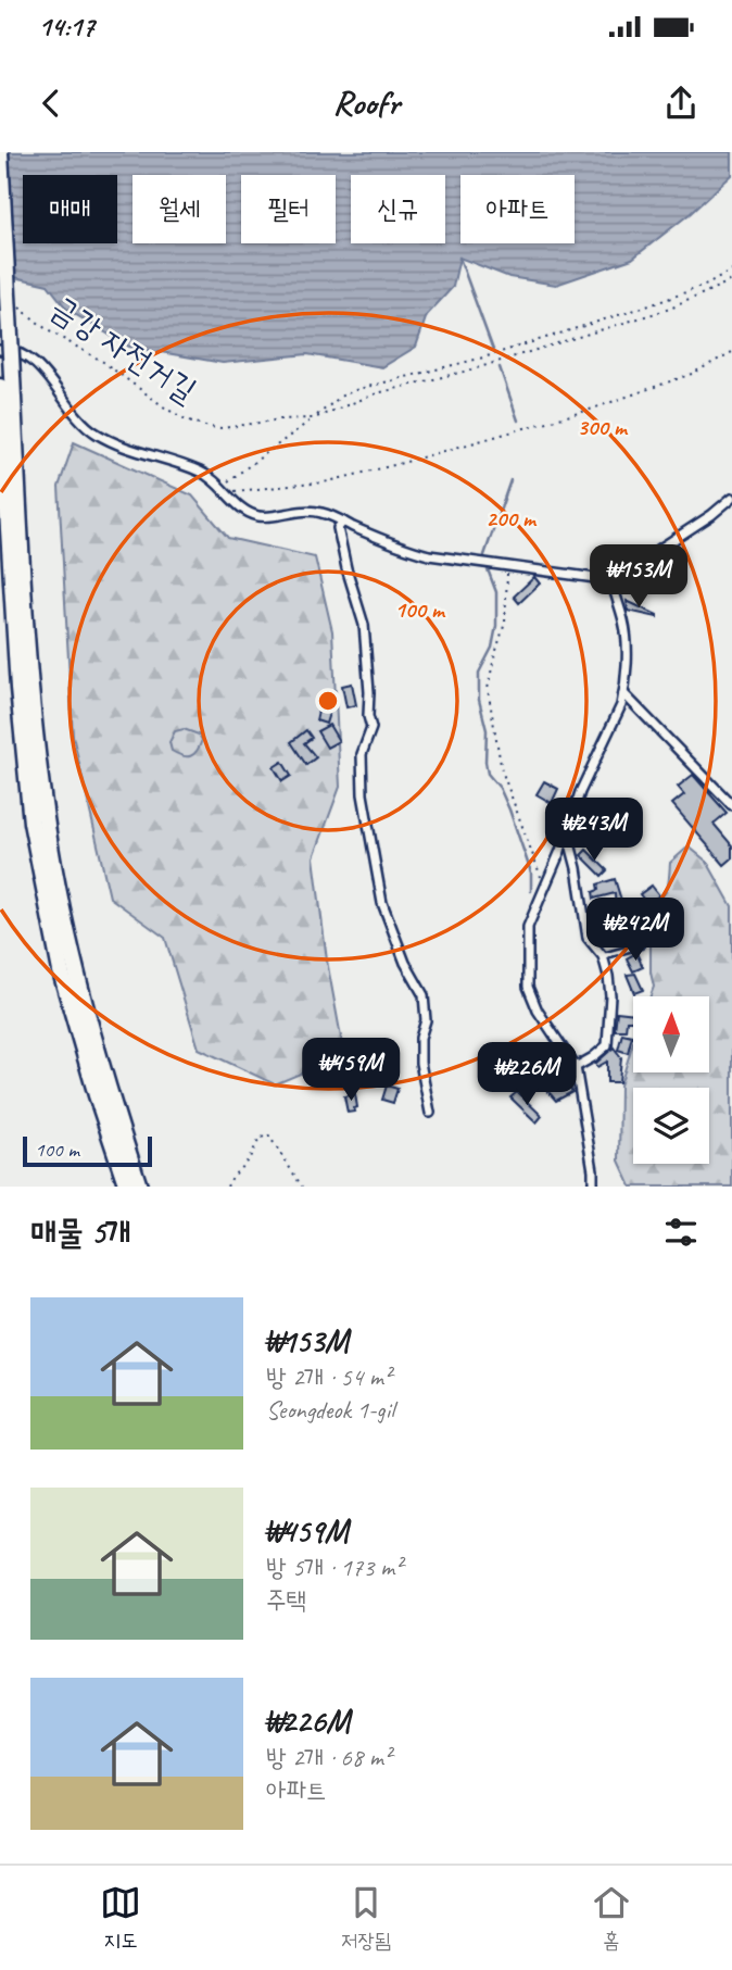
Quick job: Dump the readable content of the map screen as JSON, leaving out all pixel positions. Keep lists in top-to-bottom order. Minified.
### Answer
{"streets":{"path":["금강 자전거길"]},"scale_bar":"100 m","north":"top","page":{"status":"14:17","header":"Roofr","chip":["매매","월세","필터","신규","아파트"],"price":["₩153M","₩243M","₩242M","₩459M","₩226M"],"scale":"100 m","heading":"매물 5개","list":[{"name":"₩153M","note":"방 2개 · 54 m² · Seongdeok 1-gil"},{"name":"₩459M","note":"방 5개 · 173 m² · 주택"},{"name":"₩226M","note":"방 2개 · 68 m² · 아파트"}],"tabs":["지도","저장됨","홈"]},"rings":["300 m","200 m","100 m"]}
